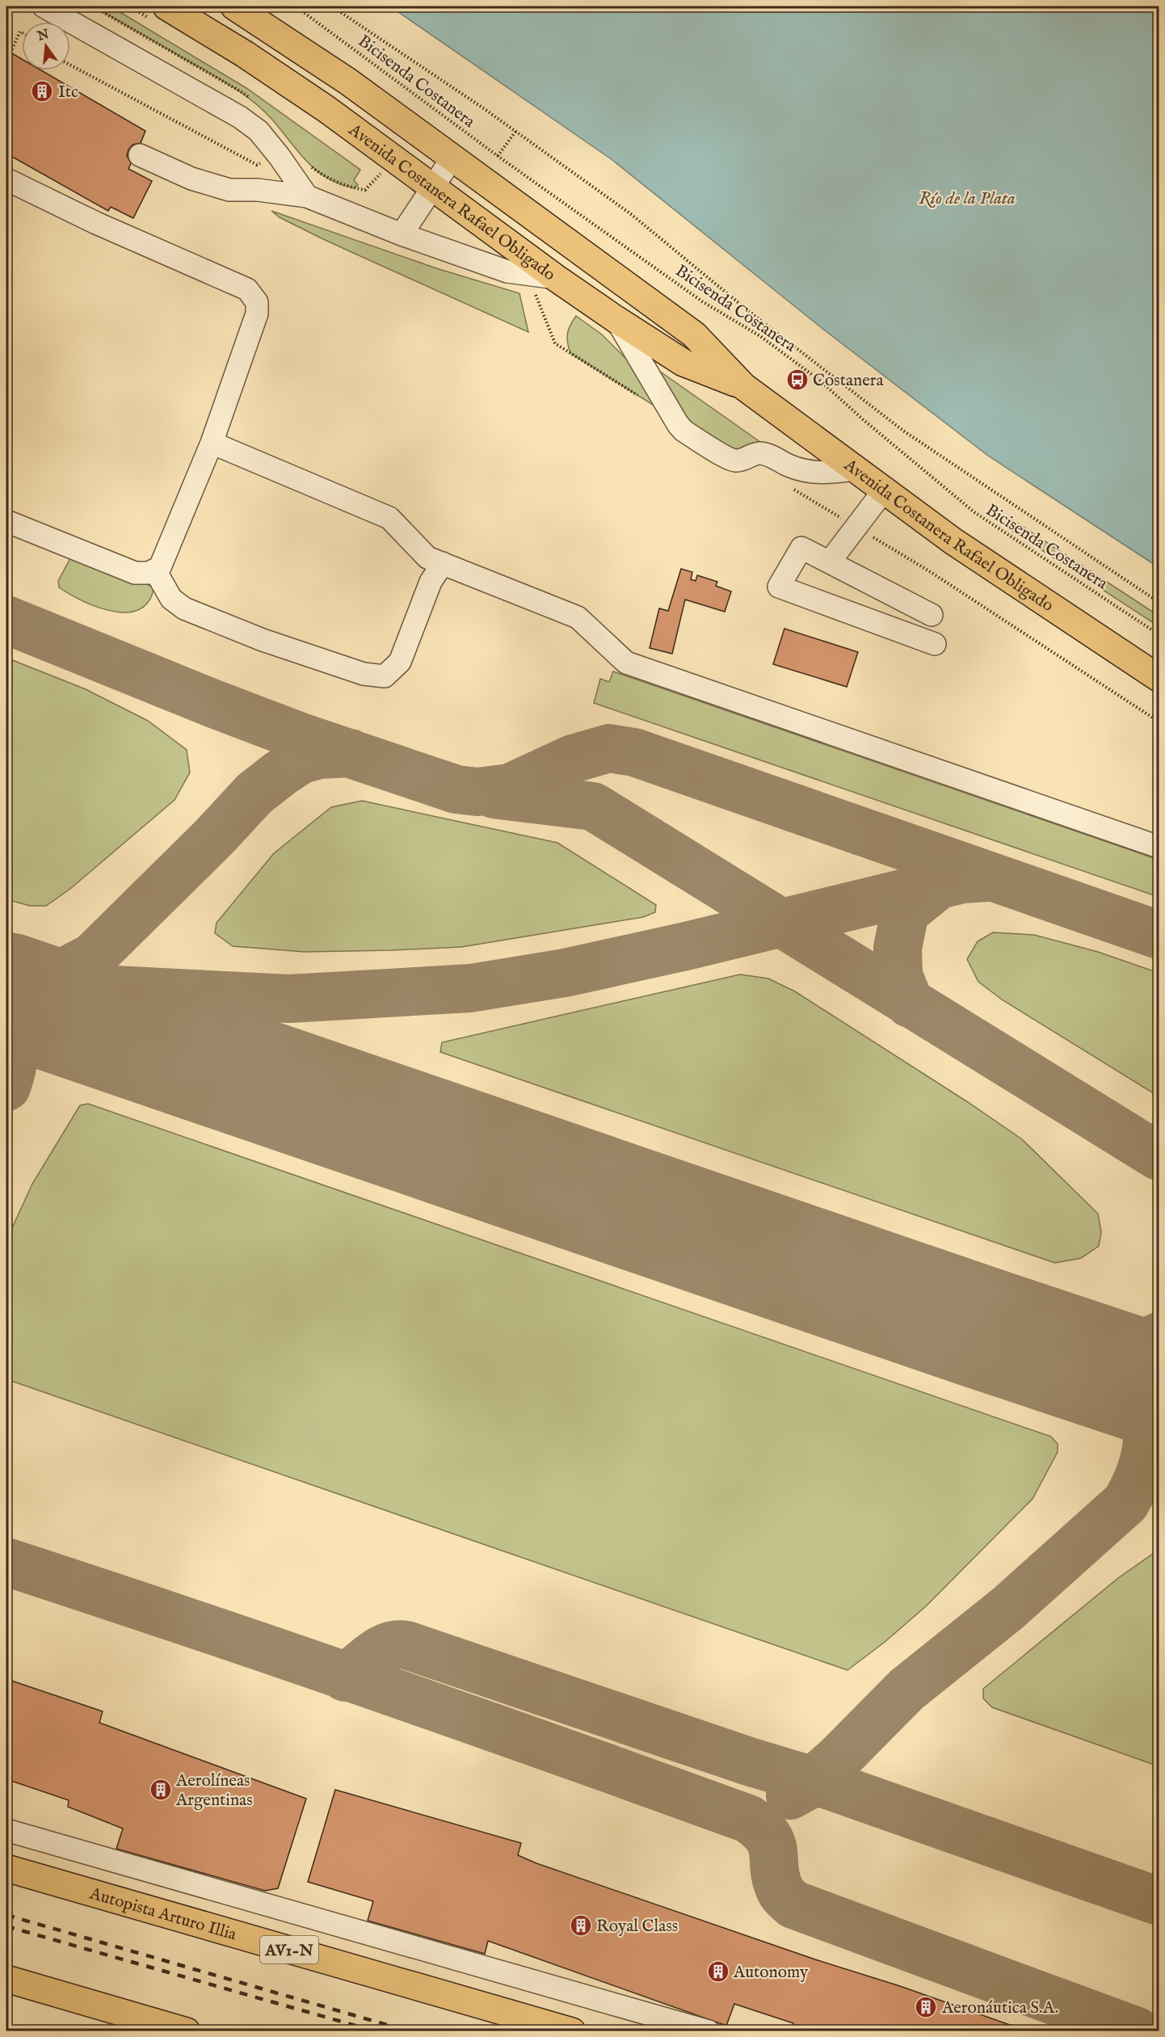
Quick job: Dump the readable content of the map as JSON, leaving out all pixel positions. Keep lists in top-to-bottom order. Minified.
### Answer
{"streets":{"main road":["Avenida Costanera Rafael Obligado","Autopista Arturo Illia","AV1-N"],"path":["Bicisenda Costanera"]},"water":["Río de la Plata"],"places":{"building":["Itc","Aerolíneas Argentinas","Royal Class","Autonomy","Aeronáutica S.A."],"bus stop":["Costanera"]},"north":"top"}
